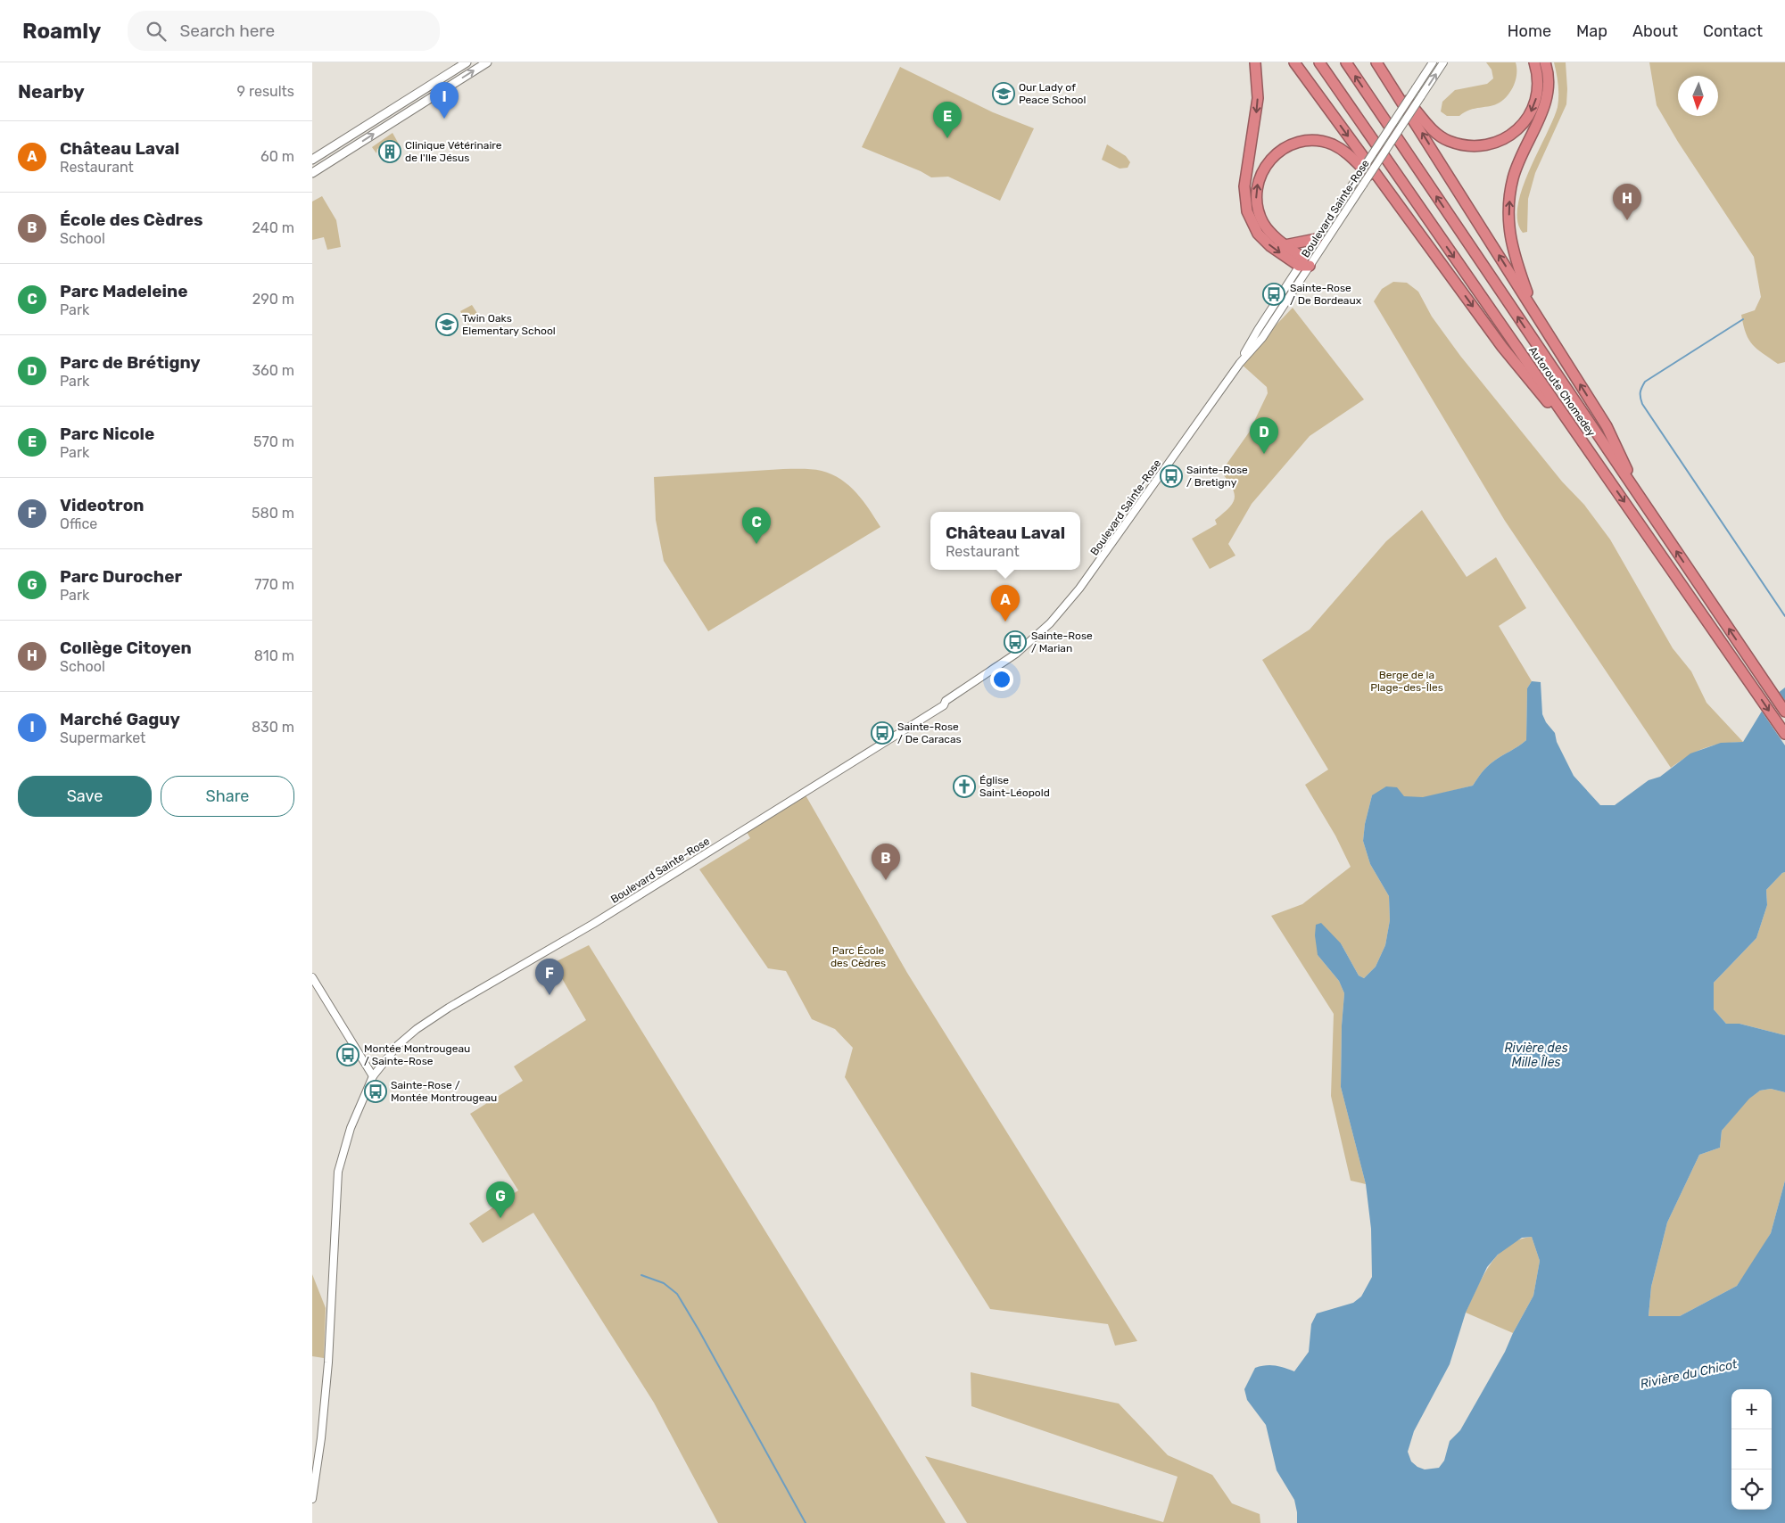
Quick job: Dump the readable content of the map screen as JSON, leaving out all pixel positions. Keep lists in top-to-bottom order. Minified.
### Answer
{"streets":{"highway":["Autoroute Chomedey"],"street":["Boulevard Sainte-Rose"]},"water":["Rivière des Mille Îles","Rivière du Chicot"],"parks":["Berge de la Plage-des-Îles","Parc École des Cèdres"],"places":{"school or university":["Our Lady of Peace School","Twin Oaks Elementary School"],"building":["Clinique Vétérinaire de I'Ile Jésus"],"bus stop":["Sainte-Rose / De Bordeaux","Sainte-Rose / Bretigny","Sainte-Rose / Marian","Sainte-Rose / De Caracas","Montée Montrougeau / Sainte-Rose","Sainte-Rose / Montée Montrougeau"],"church":["Église Saint-Léopold"]},"north":"bottom","page":{"header":"Roamly","search":"Search here","nav":["Home","Map","About","Contact"],"heading":["Nearby","9 results"],"pins":["I","E","H","D","C","A","B","F","G"],"list":[{"mark":"A","name":"Château Laval","note":"Restaurant","value":"60 m"},{"mark":"B","name":"École des Cèdres","note":"School","value":"240 m"},{"mark":"C","name":"Parc Madeleine","note":"Park","value":"290 m"},{"mark":"D","name":"Parc de Brétigny","note":"Park","value":"360 m"},{"mark":"E","name":"Parc Nicole","note":"Park","value":"570 m"},{"mark":"F","name":"Videotron","note":"Office","value":"580 m"},{"mark":"G","name":"Parc Durocher","note":"Park","value":"770 m"},{"mark":"H","name":"Collège Citoyen","note":"School","value":"810 m"},{"mark":"I","name":"Marché Gaguy","note":"Supermarket","value":"830 m"}],"popup":["Château Laval","Restaurant"],"buttons":["Save","Share"],"map_buttons":["+","−"]}}
